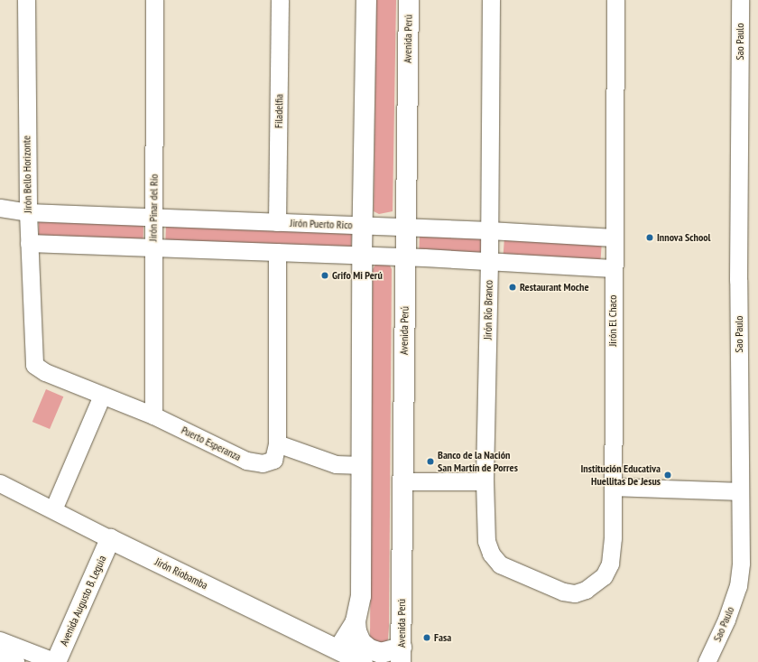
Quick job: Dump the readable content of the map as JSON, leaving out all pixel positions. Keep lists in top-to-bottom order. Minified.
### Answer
{"streets":{"main road":["Avenida Perú","Jirón Riobamba","Avenida Augusto B. Leguia"],"street":["Sao Paulo","Filadelfia","Jirón Bello Horizonte","Jirón Pinar del Río","Jirón Puerto Rico","Jirón Río Branco","Jirón El Chaco","Puerto Esperanza"]},"crossings":[["Avenida Perú","Jirón Puerto Rico"],["Filadelfia","Jirón Puerto Rico"],["Jirón Bello Horizonte","Jirón Puerto Rico"],["Jirón Bello Horizonte","Puerto Esperanza"],["Jirón Pinar del Río","Jirón Puerto Rico"],["Jirón Pinar del Río","Puerto Esperanza"],["Jirón Puerto Rico","Jirón Río Branco"],["Jirón Puerto Rico","Jirón El Chaco"],["Jirón Río Branco","Jirón El Chaco"],["Jirón Riobamba","Avenida Augusto B. Leguia"]],"places":["Innova School","Grifo Mi Perú","Restaurant Moche","Banco de la Nación San Martín de Porres","Institución Educativa Huellitas De Jesus","Fasa"]}
